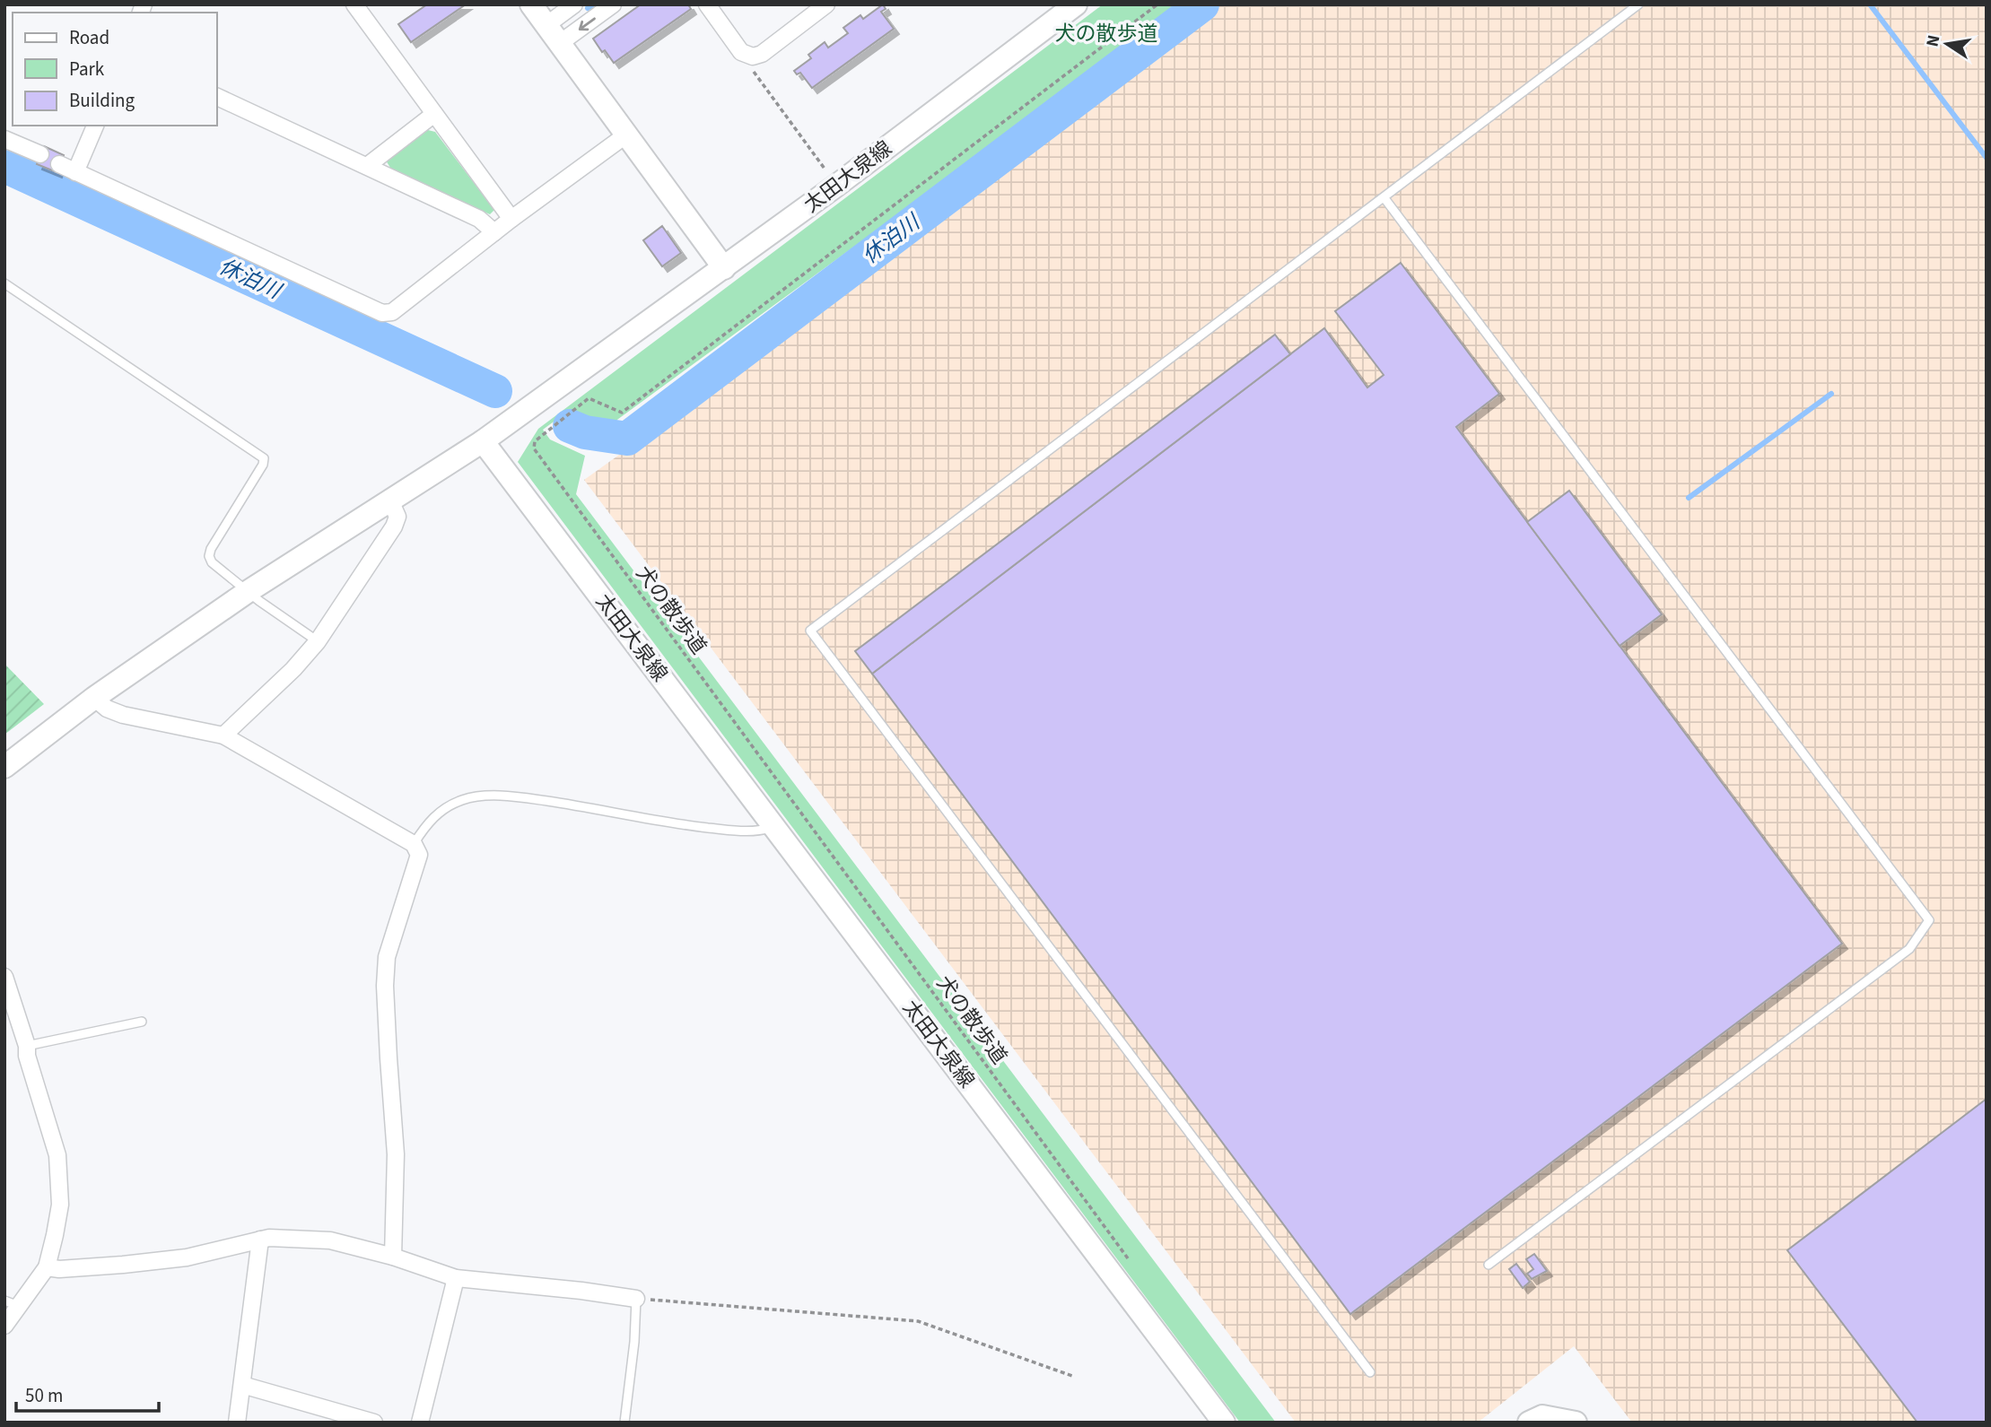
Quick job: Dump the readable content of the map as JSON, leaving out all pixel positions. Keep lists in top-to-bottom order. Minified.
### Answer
{"streets":{"main road":["太田大泉線"],"path":["犬の散歩道"]},"water":["休泊川"],"parks":["犬の散歩道"],"legend":["Road","Park","Building"],"scale_bar":"50 m","north":"left"}
